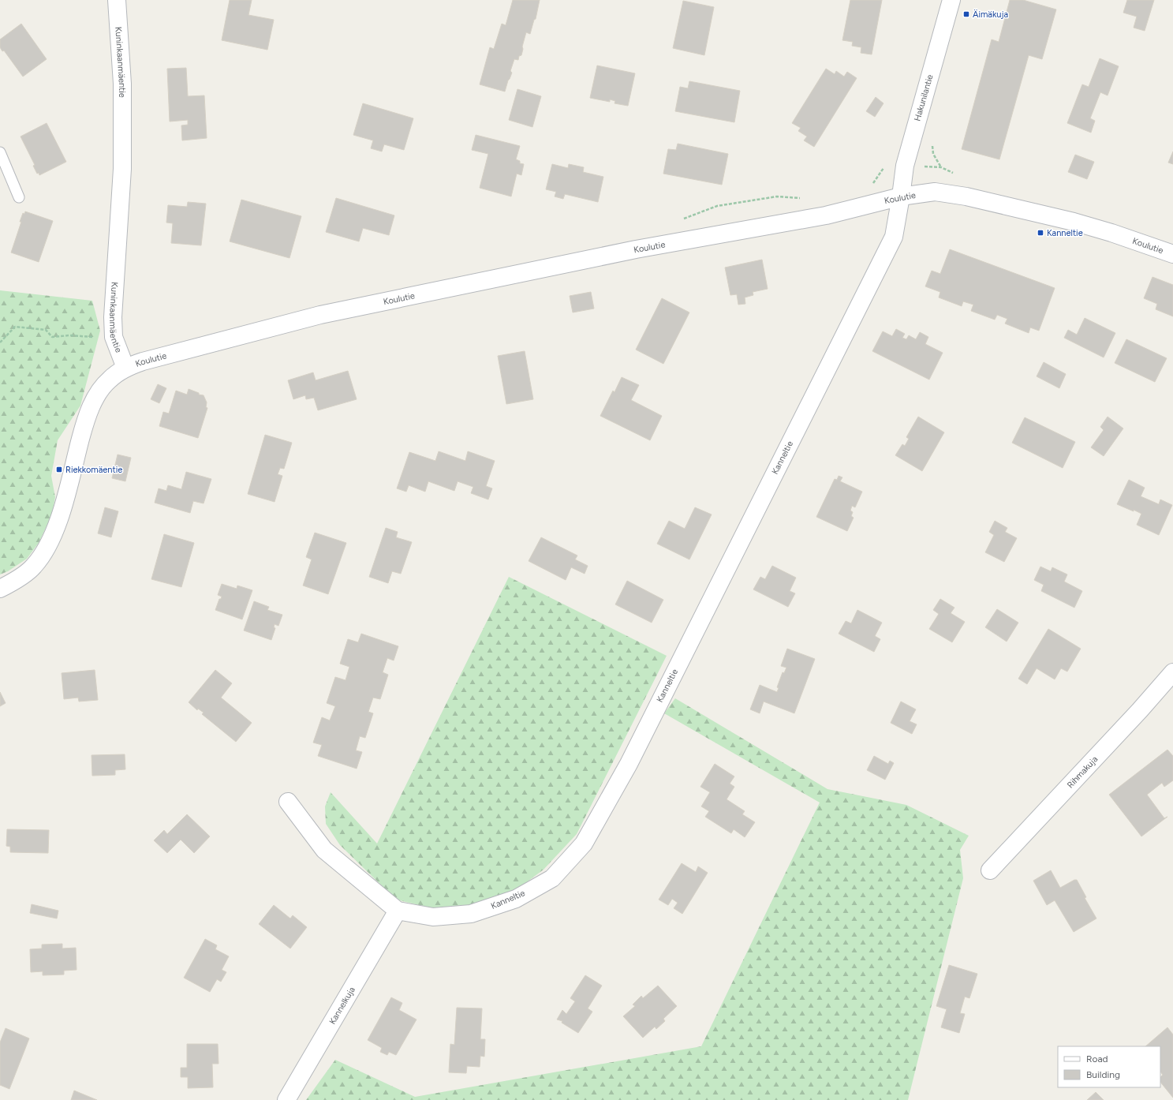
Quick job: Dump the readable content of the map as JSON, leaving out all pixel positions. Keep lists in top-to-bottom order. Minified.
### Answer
{"streets":{"street":["Kuninkaanmäentie","Hakunilantie","Koulutie","Kanneltie","Rihmakuja","Kannelkuja"]},"crossings":[["Kuninkaanmäentie","Koulutie"],["Hakunilantie","Koulutie"],["Hakunilantie","Kanneltie"],["Koulutie","Kanneltie"],["Kanneltie","Kannelkuja"]],"places":{"transit":["Äimäkuja","Kanneltie","Riekkomäentie"]},"legend":["Road","Building"]}
